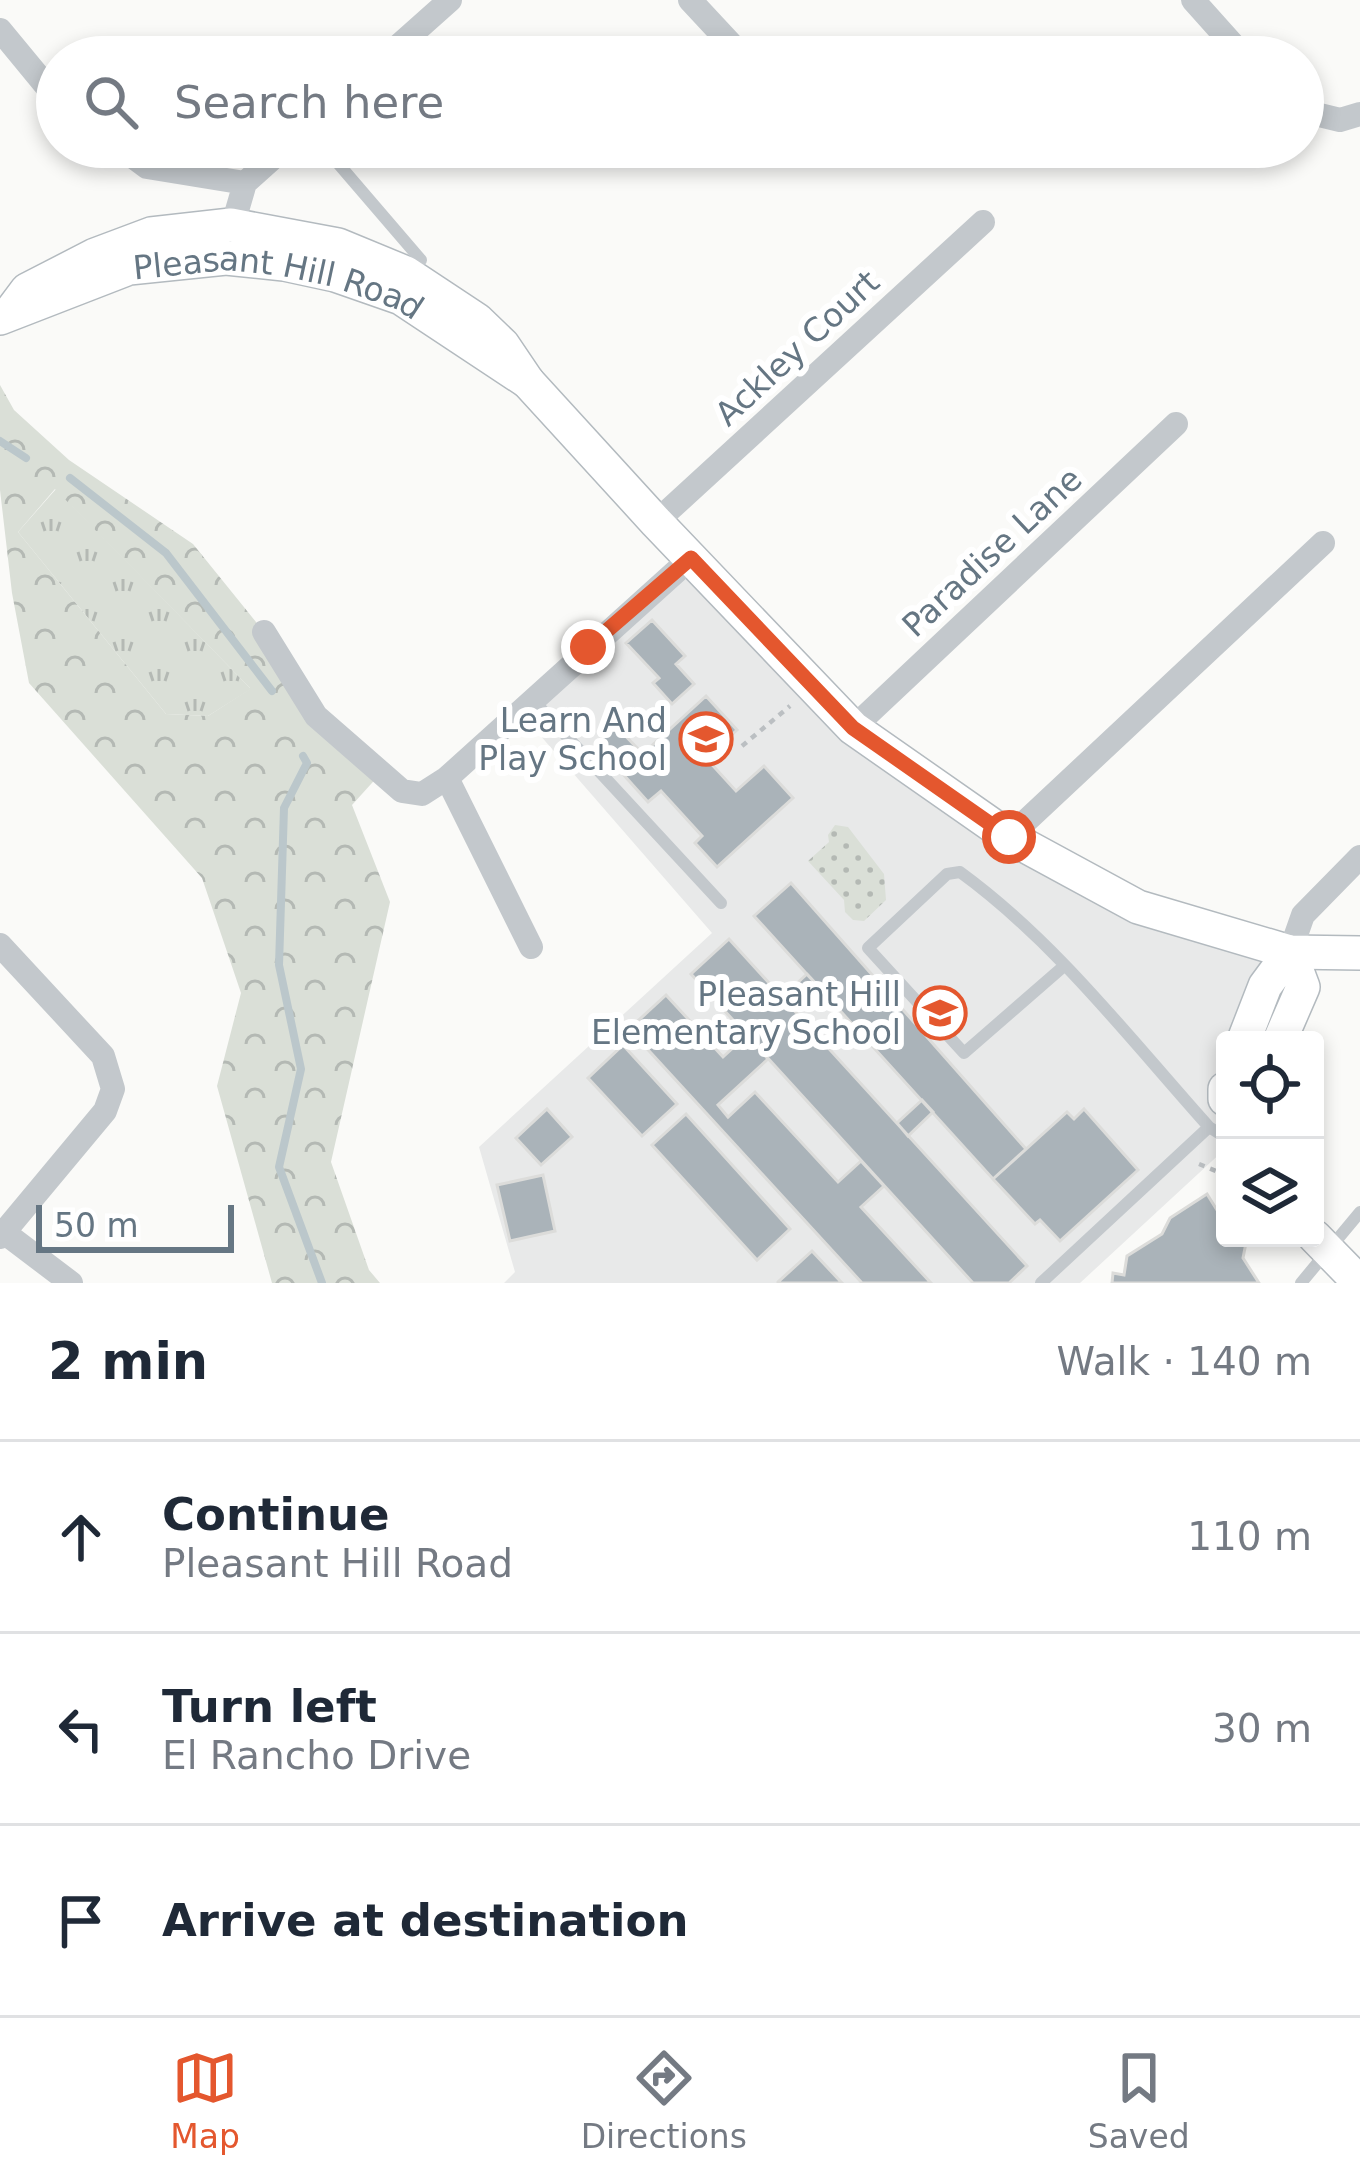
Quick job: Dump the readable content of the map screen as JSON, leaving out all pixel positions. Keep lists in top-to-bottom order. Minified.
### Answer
{"streets":{"street":["Pleasant Hill Road","Ackley Court","Paradise Lane"]},"crossings":[["Pleasant Hill Road","Ackley Court"],["Pleasant Hill Road","Paradise Lane"]],"places":{"school or university":["Learn And Play School","Pleasant Hill Elementary School"]},"scale_bar":"50 m","page":{"search":"Search here","scale":"50 m","heading":["2 min","Walk · 140 m"],"list":[["Continue","Pleasant Hill Road","110 m"],["Turn left","El Rancho Drive","30 m"],"Arrive at destination"],"nav":["Map","Directions","Saved"]}}
